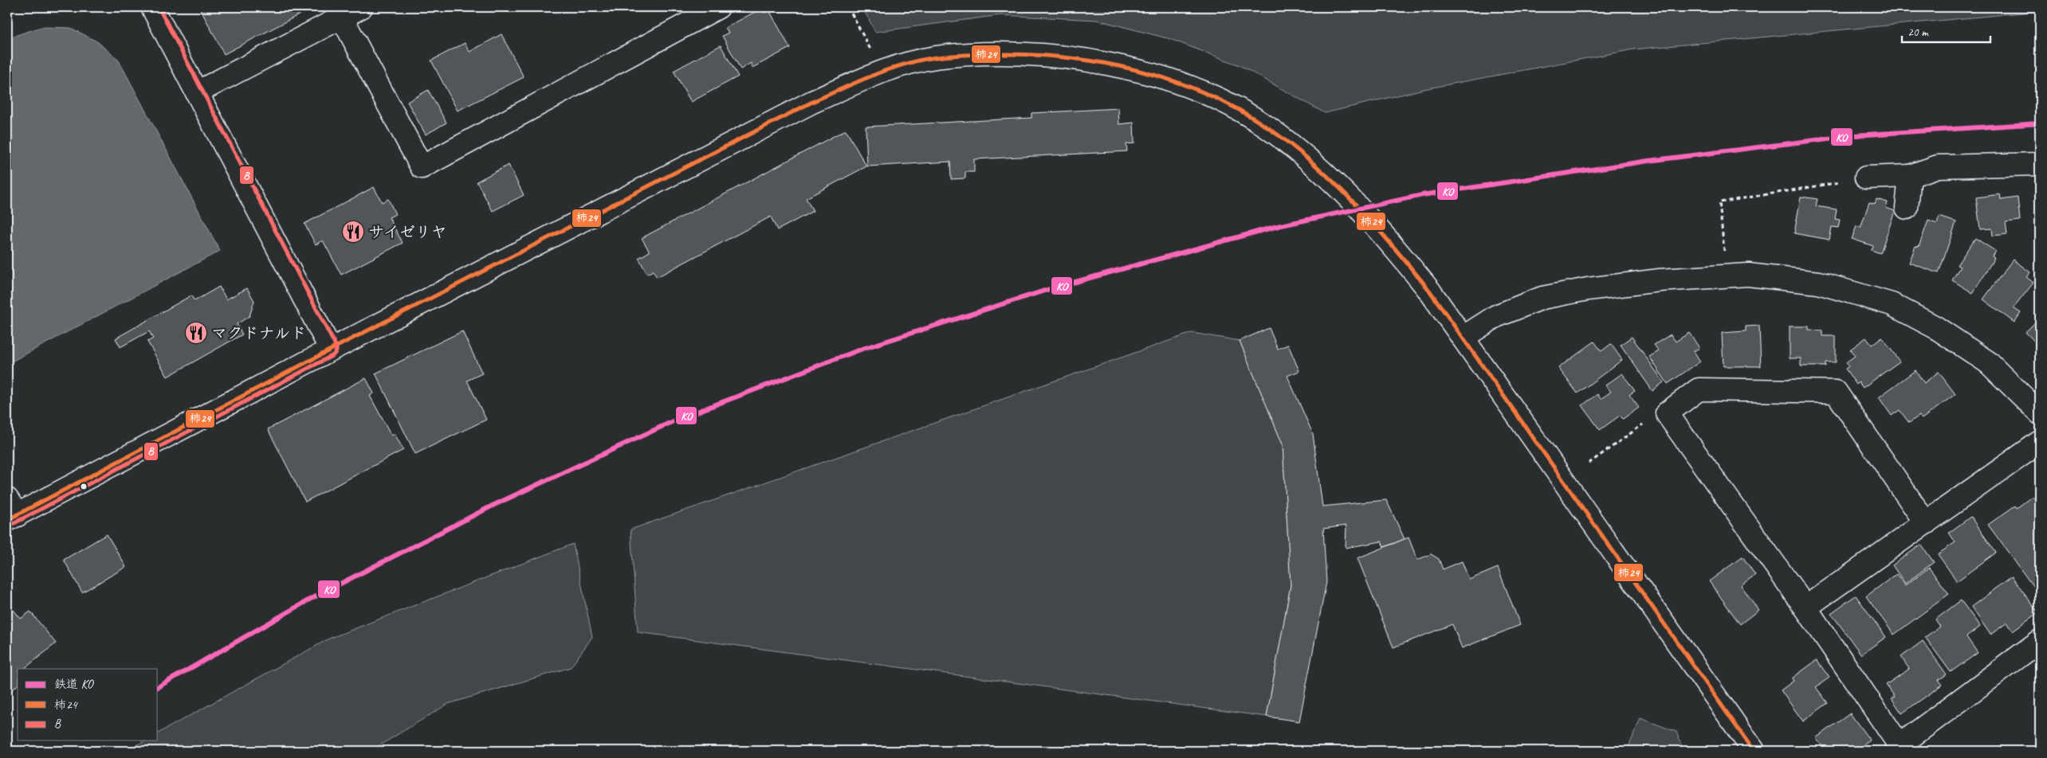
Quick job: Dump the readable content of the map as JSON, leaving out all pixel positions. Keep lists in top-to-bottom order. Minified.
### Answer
{"places":{"restaurant":["サイゼリヤ","マクドナルド"]},"lines":["transit line B","transit line 柿24","rail line KO"],"legend":["鉄道 KO","柿24","B"],"scale_bar":"20 m"}
